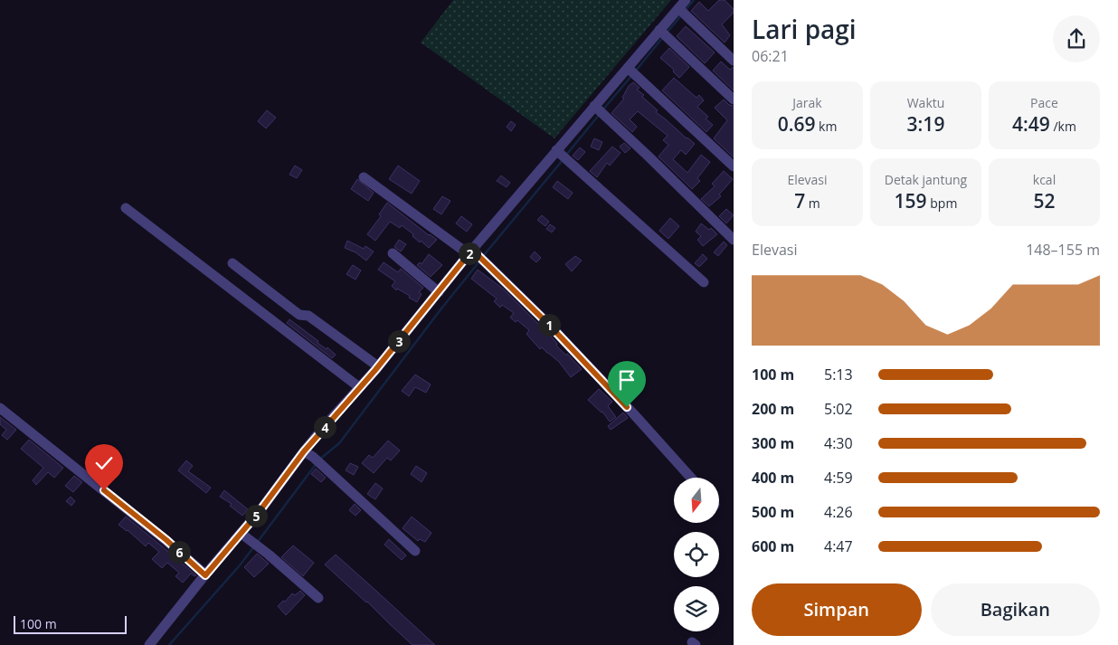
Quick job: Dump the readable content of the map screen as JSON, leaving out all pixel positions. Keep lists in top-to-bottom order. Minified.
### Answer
{"scale_bar":"100 m","north":"bottom","page":{"heading":["Lari pagi","06:21"],"stats":[["Jarak","0.69 km"],["Waktu","3:19"],["Pace","4:49 /km"],["Elevasi","7 m"],["Detak jantung","159 bpm"],["kcal","52"]],"chart":["Elevasi","148–155 m"],"pins":["2","1","3","4","5","6"],"list":[{"name":"100 m","note":"5:13"},{"name":"200 m","note":"5:02"},{"name":"300 m","note":"4:30"},{"name":"400 m","note":"4:59"},{"name":"500 m","note":"4:26"},{"name":"600 m","note":"4:47"}],"buttons":["Simpan","Bagikan"],"scale":"100 m"}}
